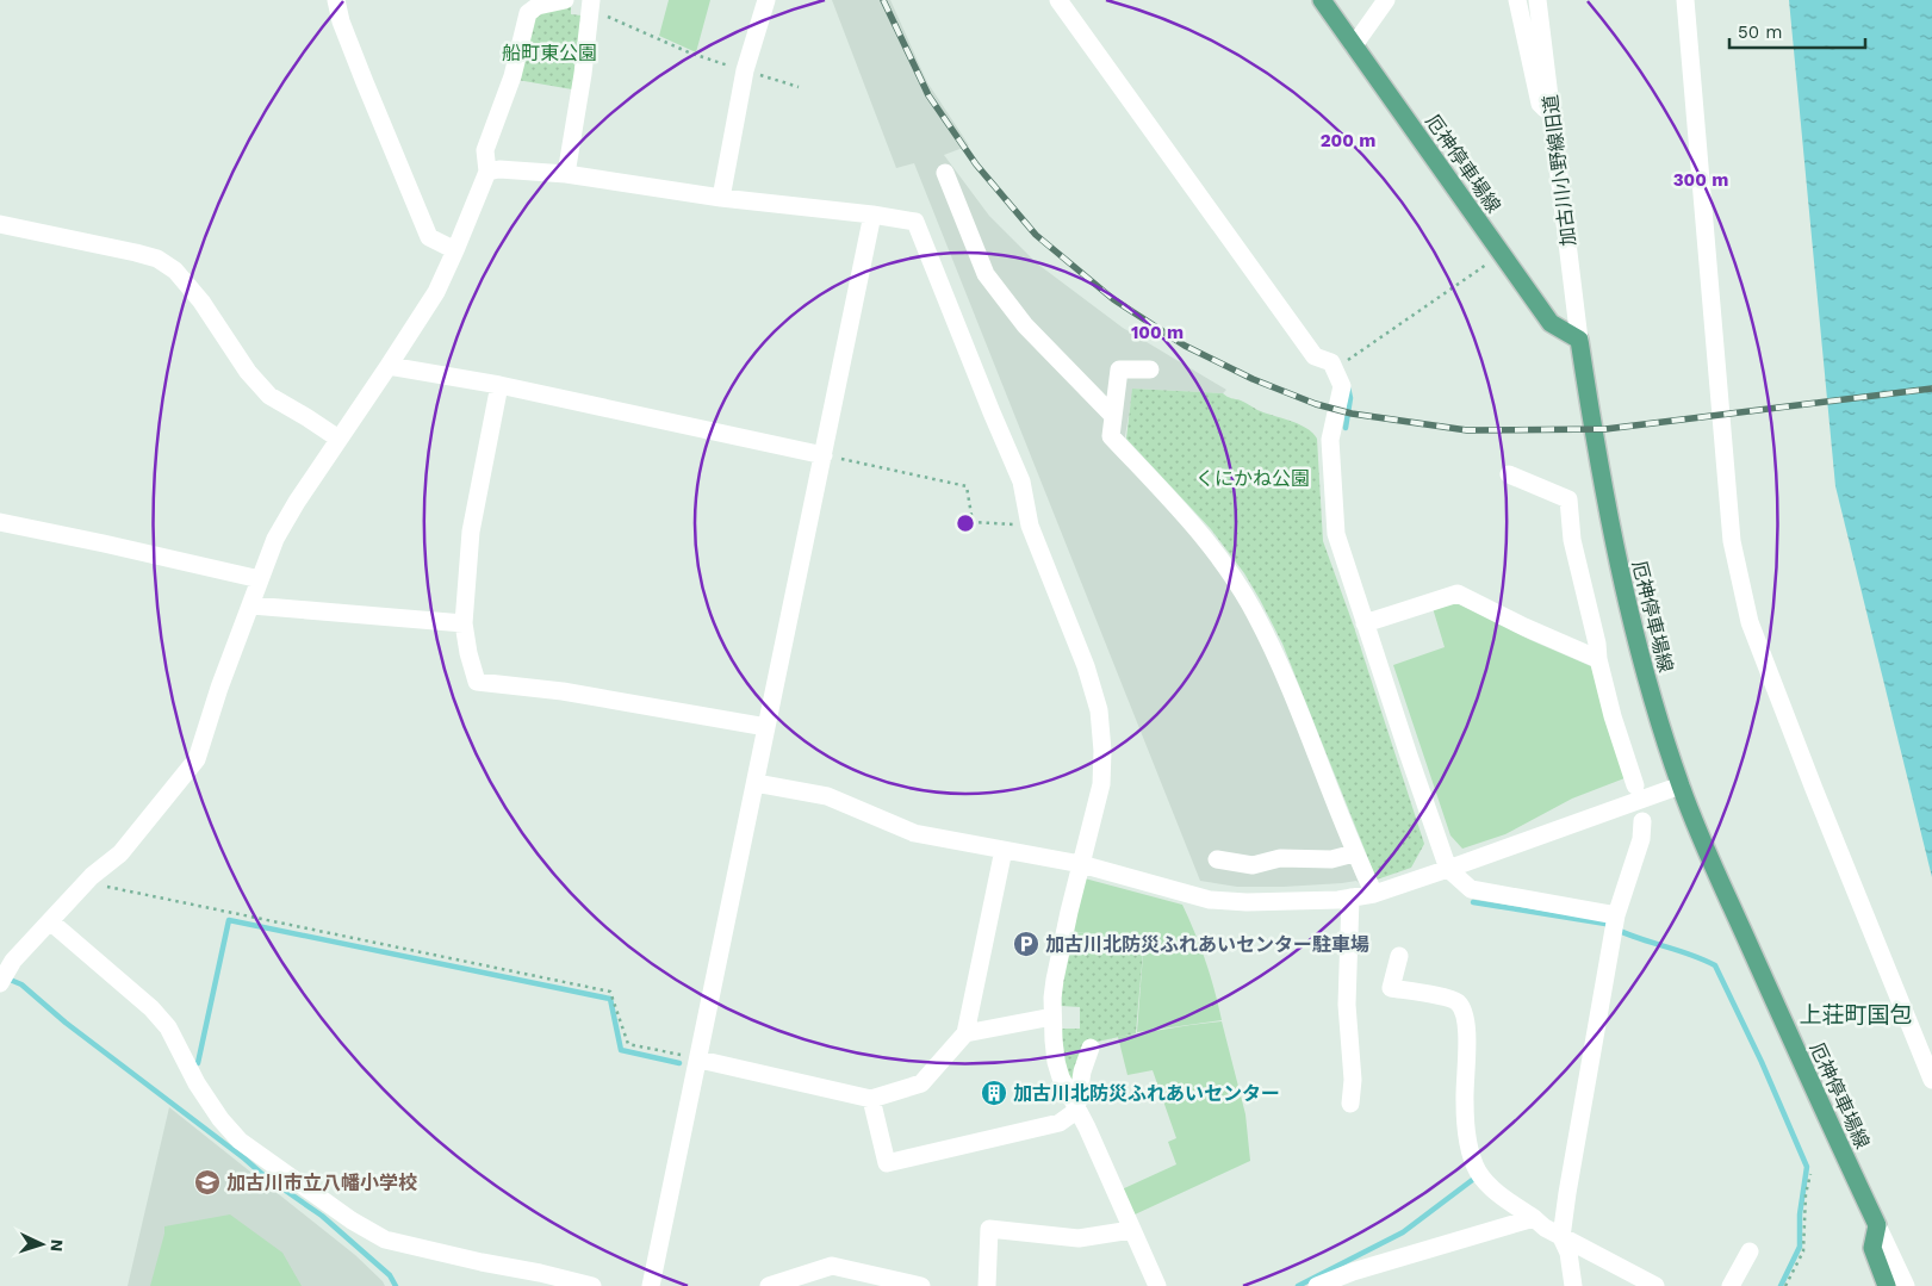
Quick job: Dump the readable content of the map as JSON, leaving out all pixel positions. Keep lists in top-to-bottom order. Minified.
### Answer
{"streets":{"main road":["厄神停車場線"],"street":["加古川小野線旧道"]},"crossings":[["厄神停車場線","加古川小野線旧道"]],"districts":["上荘町国包"],"parks":["船町東公園","くにかね公園"],"places":{"parking":["加古川北防災ふれあいセンター駐車場"],"building":["加古川北防災ふれあいセンター"],"school or university":["加古川市立八幡小学校"]},"scale_bar":"50 m","north":"right","rings":["200 m","300 m","100 m"]}
